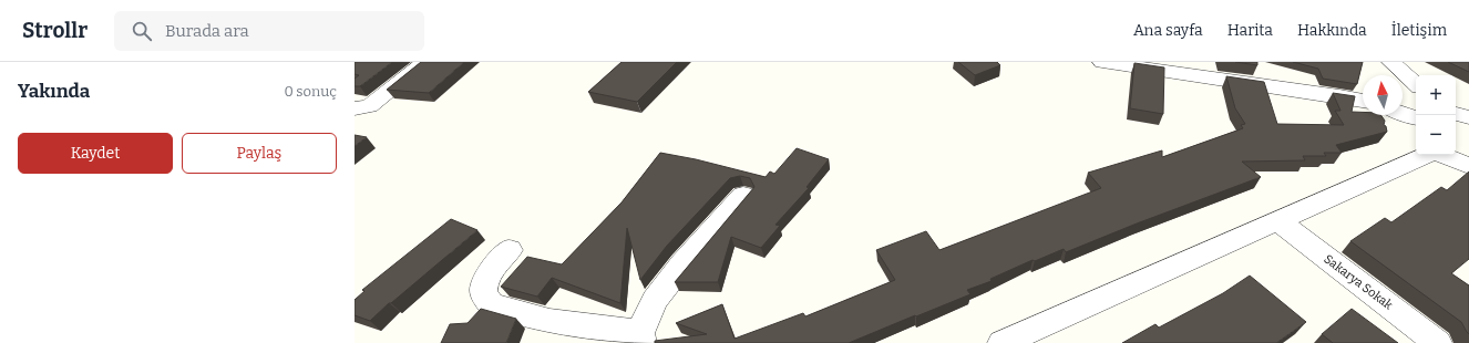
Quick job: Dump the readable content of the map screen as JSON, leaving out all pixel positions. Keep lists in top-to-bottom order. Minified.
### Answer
{"streets":{"street":["Sakarya Sokak"]},"north":"top","page":{"header":"Strollr","search":"Burada ara","nav":["Ana sayfa","Harita","Hakkında","İletişim"],"heading":["Yakında","0 sonuç"],"map_buttons":["+","−"],"buttons":["Kaydet","Paylaş"]}}
